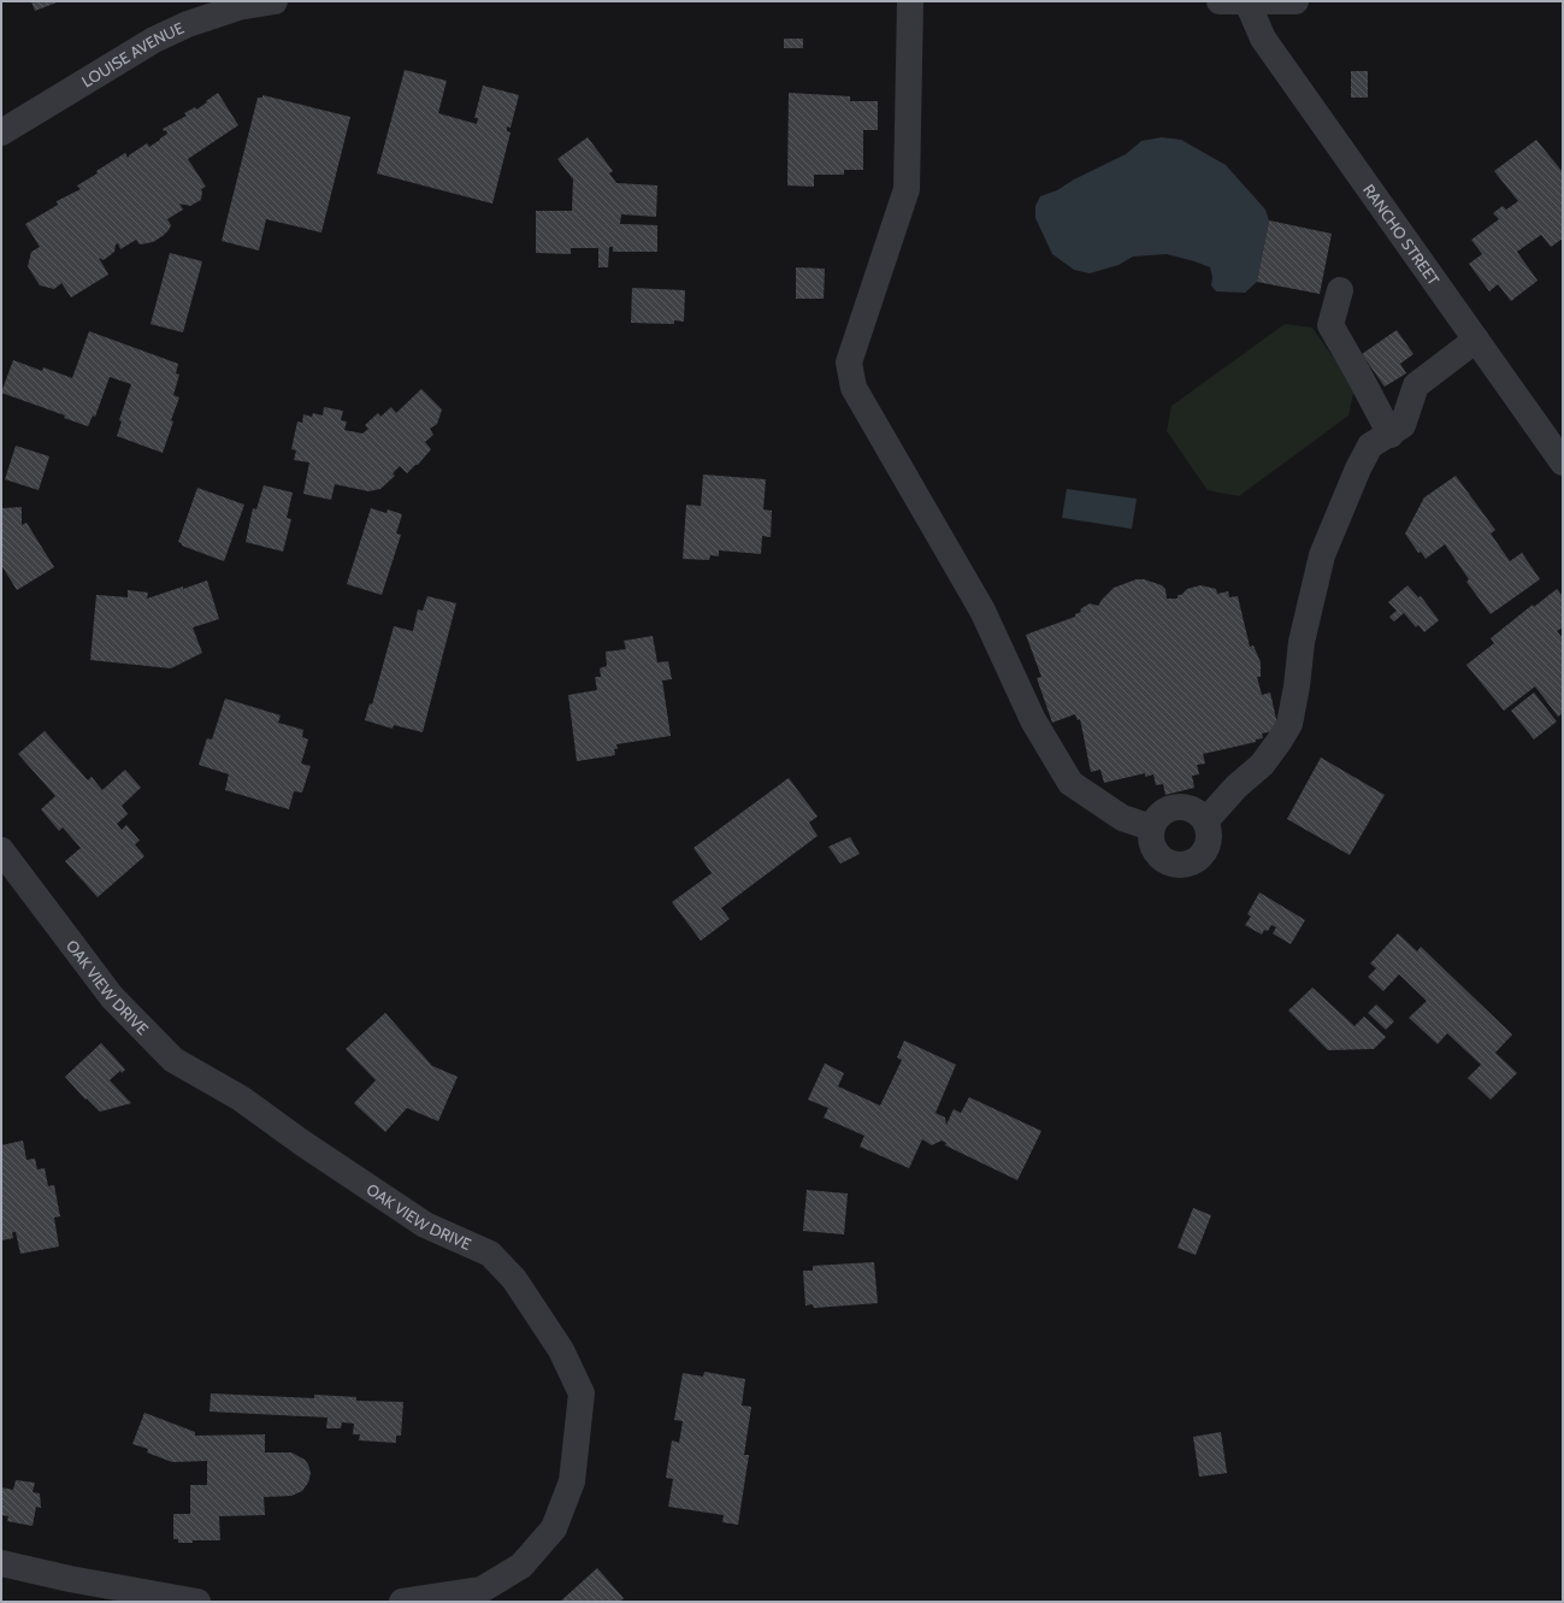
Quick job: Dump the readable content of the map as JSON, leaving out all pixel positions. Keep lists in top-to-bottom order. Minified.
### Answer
{"streets":{"street":["LOUISE AVENUE","RANCHO STREET","OAK VIEW DRIVE"]}}
